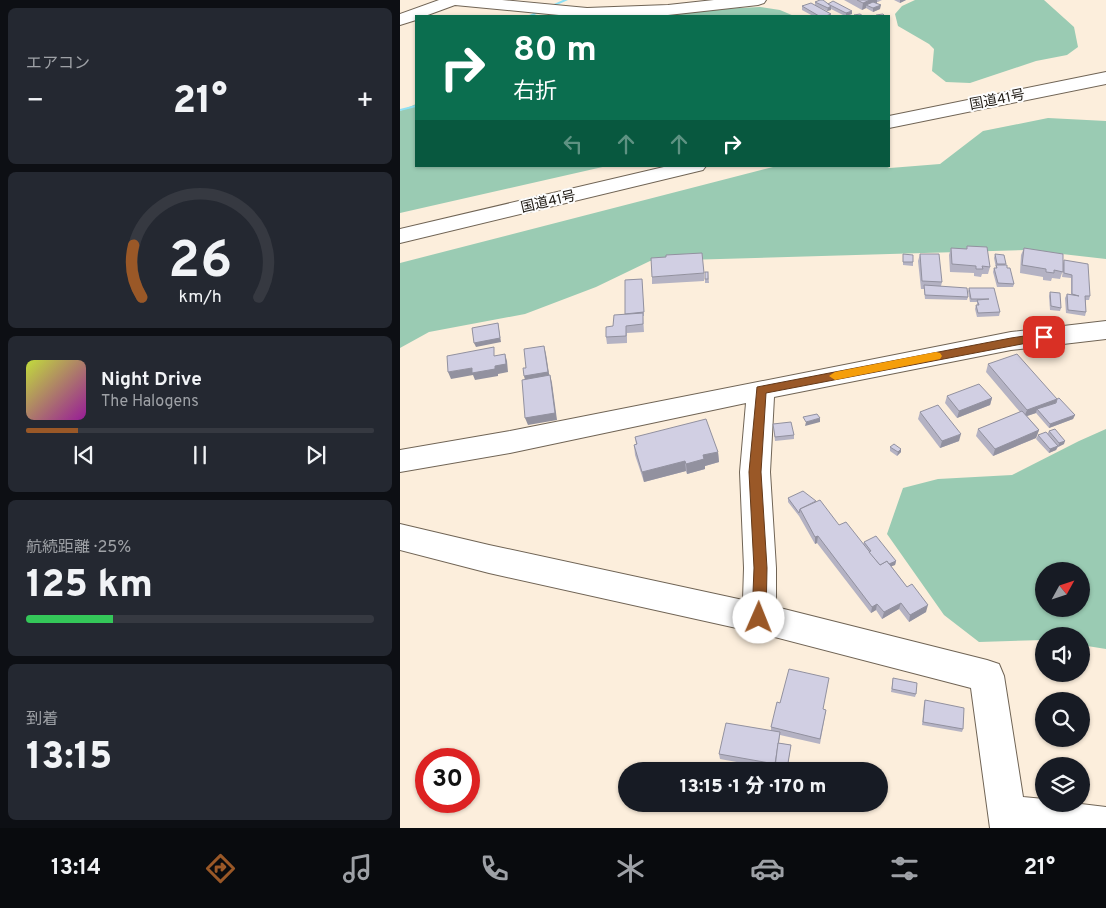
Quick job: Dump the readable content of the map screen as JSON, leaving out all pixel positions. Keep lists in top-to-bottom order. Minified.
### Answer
{"streets":{"main road":["国道41号"]},"north":"top right","page":{"tile":["エアコン",["航続距離 · 25%","125 km"],["到着","13:15"]],"turn":["80 m","右折"],"heat":["−","21°","+"],"song":["Night Drive","The Halogens"],"limit":"30","trip":"13:15 · 1 分 · 170 m","tabs":["13:14","21°"],"gauge":["26","km/h"]}}
